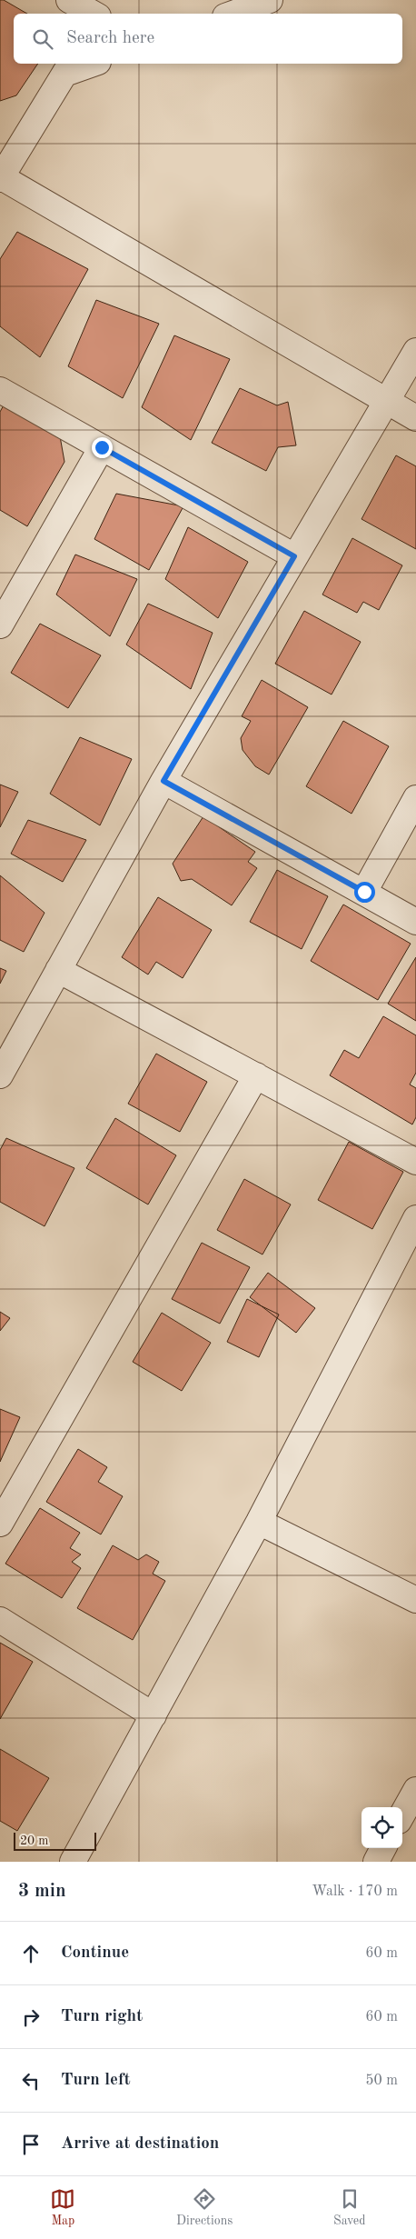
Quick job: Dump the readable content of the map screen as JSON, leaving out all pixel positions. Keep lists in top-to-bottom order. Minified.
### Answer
{"scale_bar":"20 m","page":{"search":"Search here","scale":"20 m","heading":["3 min","Walk · 170 m"],"list":[["Continue","60 m"],["Turn right","60 m"],["Turn left","50 m"],"Arrive at destination"],"nav":["Map","Directions","Saved"]}}
